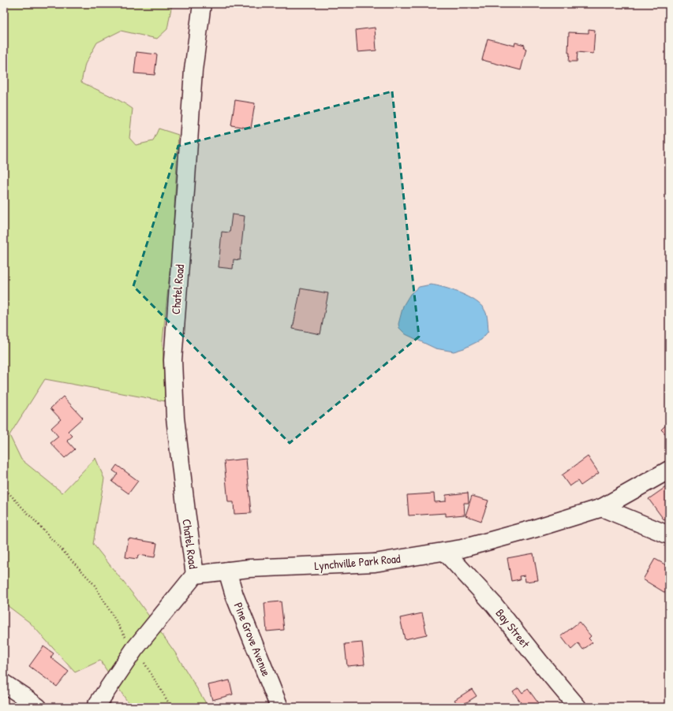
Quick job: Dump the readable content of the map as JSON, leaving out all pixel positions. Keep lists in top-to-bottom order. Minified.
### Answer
{"streets":{"street":["Chatel Road","Lynchville Park Road","Bay Street","Pine Grove Avenue"]},"crossings":[["Chatel Road","Lynchville Park Road"],["Lynchville Park Road","Bay Street"],["Lynchville Park Road","Pine Grove Avenue"]]}
